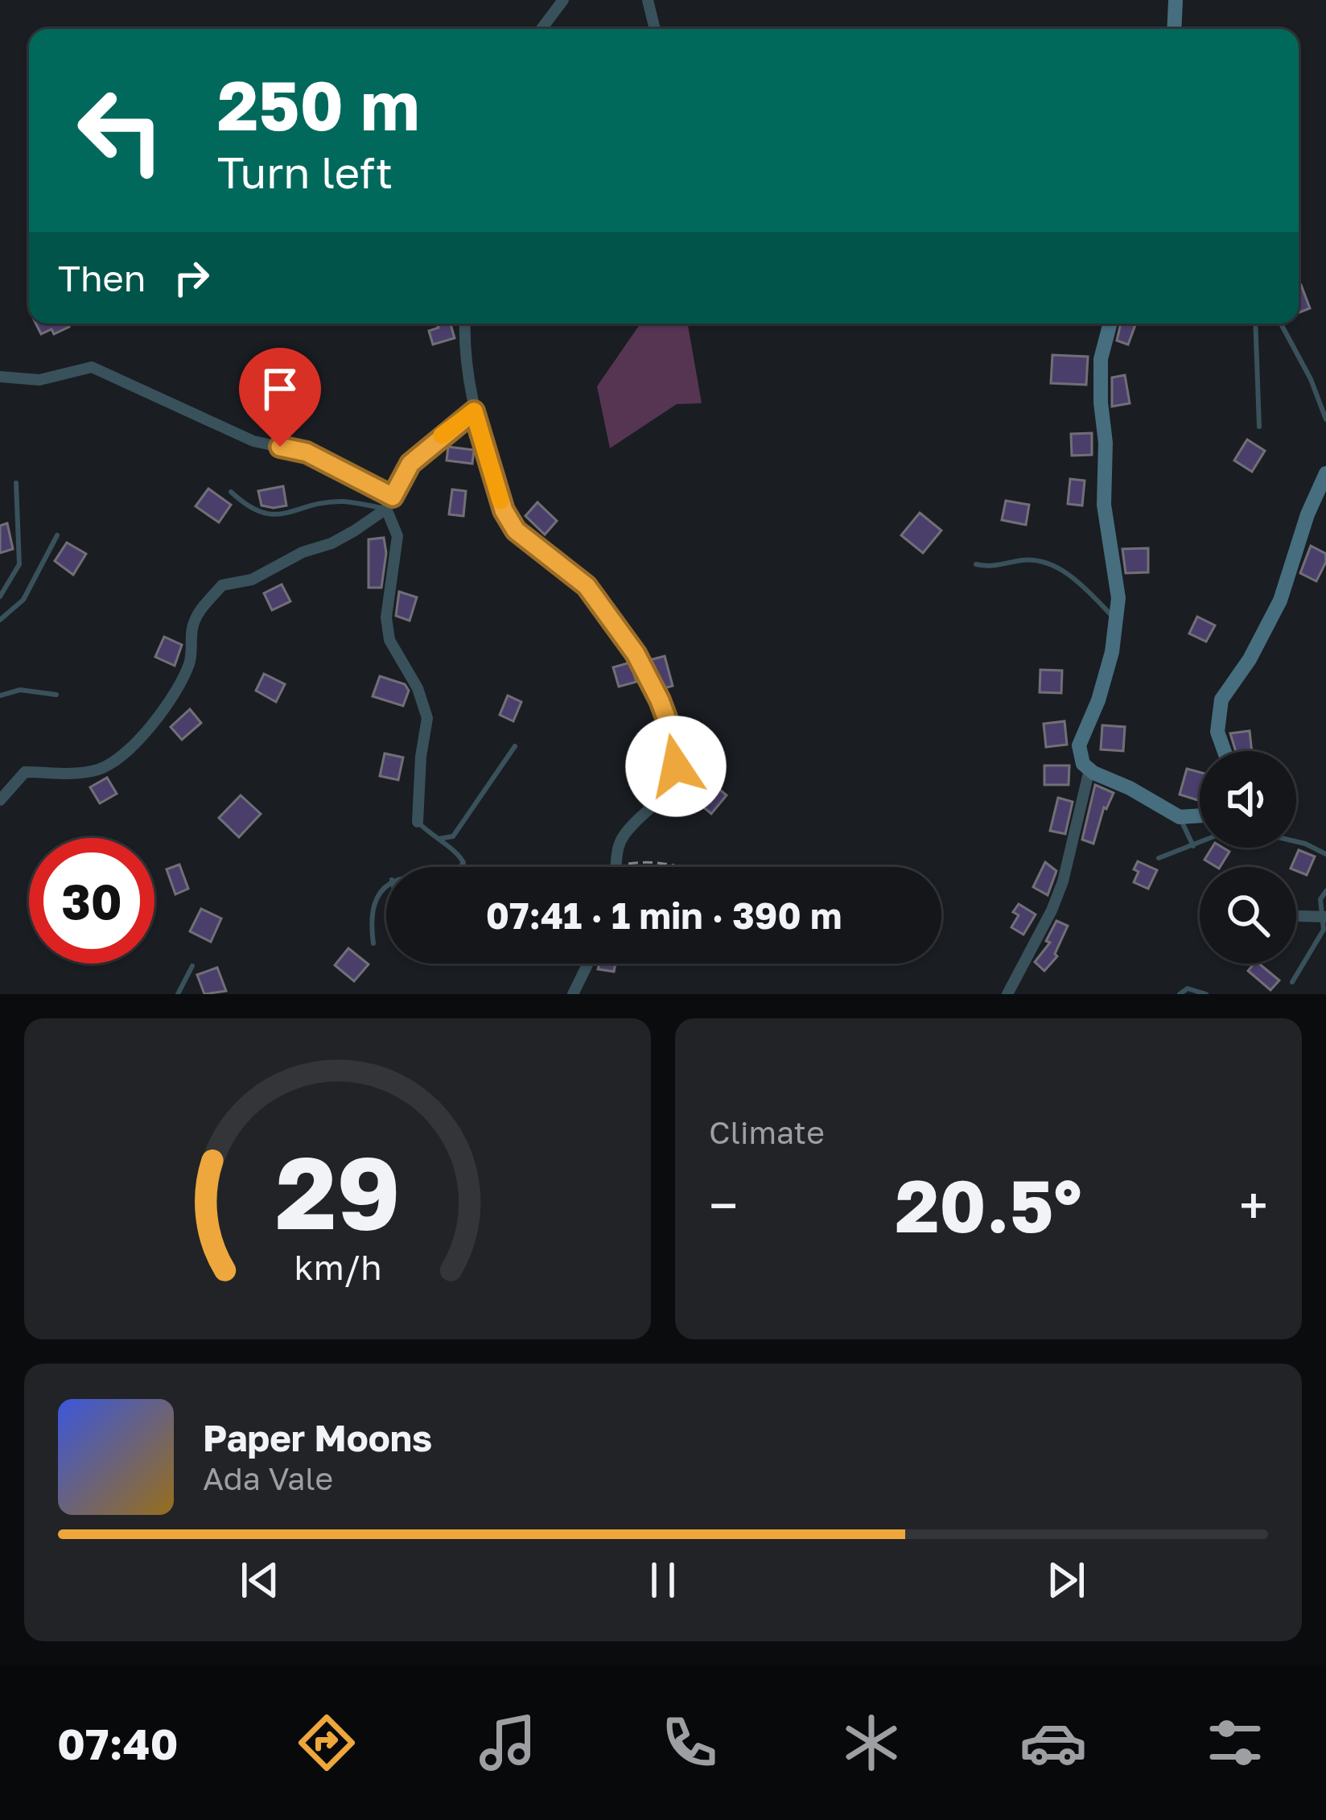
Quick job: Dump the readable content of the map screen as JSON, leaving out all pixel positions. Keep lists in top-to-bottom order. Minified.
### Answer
{"page":{"turn":["250 m","Turn left"],"then":"Then","limit":"30","trip":"07:41 · 1 min · 390 m","tile":"Climate","heat":["−","20.5°","+"],"song":["Paper Moons","Ada Vale"],"tabs":"07:40","gauge":["29","km/h"]}}
